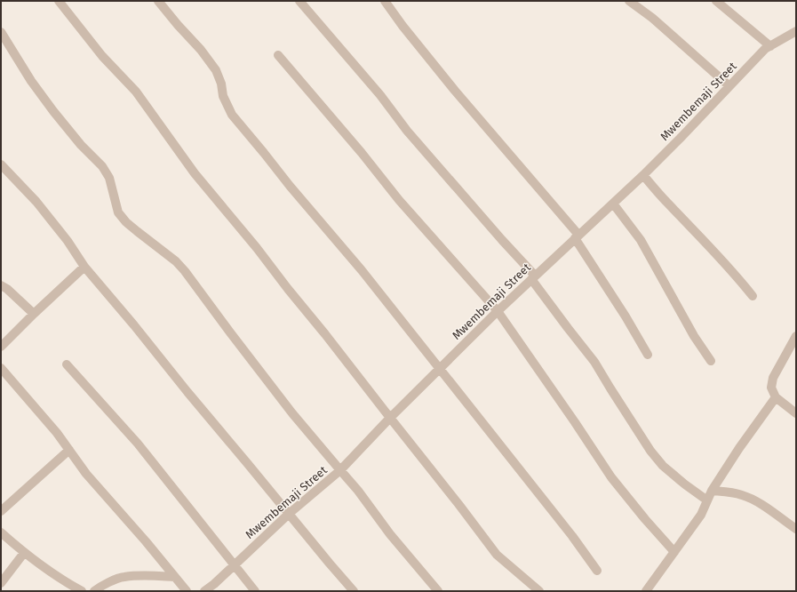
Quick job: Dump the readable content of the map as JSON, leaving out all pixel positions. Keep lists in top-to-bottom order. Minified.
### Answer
{"streets":{"street":["Mwembemaji Street"]}}
